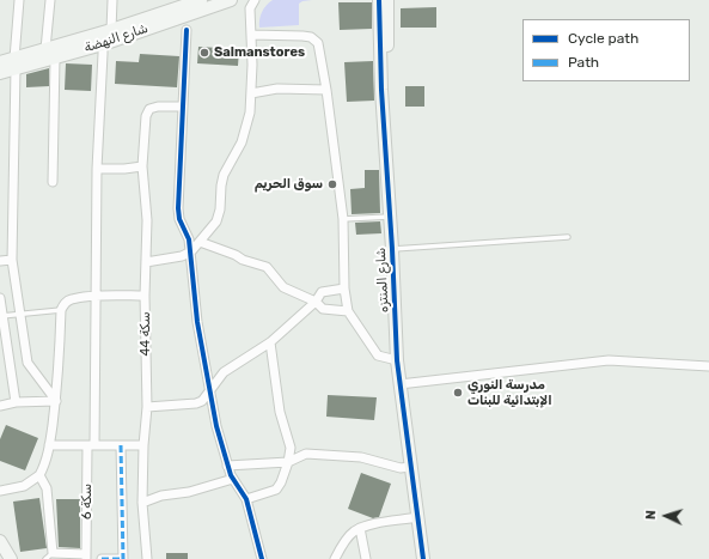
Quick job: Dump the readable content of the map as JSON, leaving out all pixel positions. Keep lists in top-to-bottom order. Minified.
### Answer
{"streets":{"street":["شارع النهضة","شارع المنتزه","سكة 44","سكة 6"]},"crossings":[["شارع النهضة","سكة 6"]],"places":["Salmanstores","سوق الحريم","مدرسة النوري الإبتدائية للبنات"],"legend":["Cycle path","Path"],"north":"left"}
